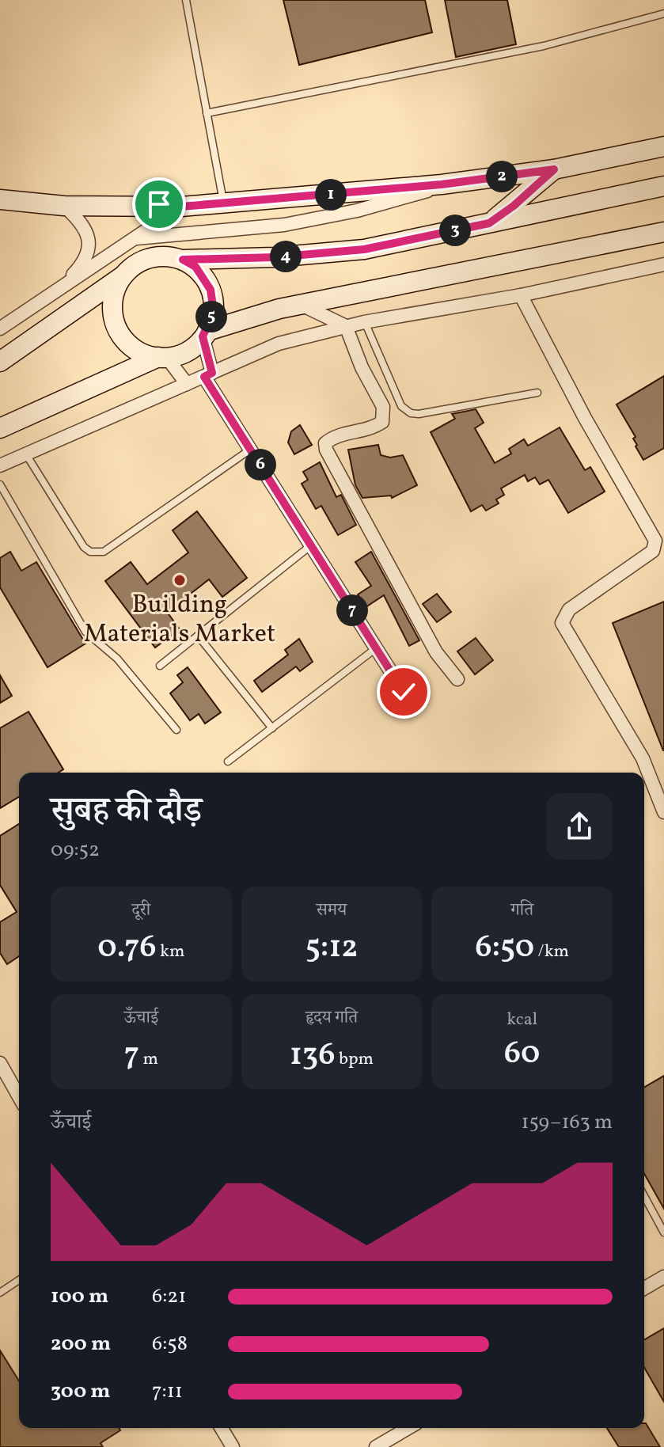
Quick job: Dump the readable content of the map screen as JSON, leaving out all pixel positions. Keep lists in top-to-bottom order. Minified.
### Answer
{"places":["Building Materials Market"],"page":{"pins":["2","1","3","4","5","6","7"],"heading":["सुबह की दौड़","09:52"],"stats":[["दूरी","0.76 km"],["समय","5:12"],["गति","6:50 /km"],["ऊँचाई","7 m"],["हृदय गति","136 bpm"],["kcal","60"]],"chart":["ऊँचाई","159–163 m"],"list":[{"name":"100 m","note":"6:21"},{"name":"200 m","note":"6:58"},{"name":"300 m","note":"7:11"}]}}
